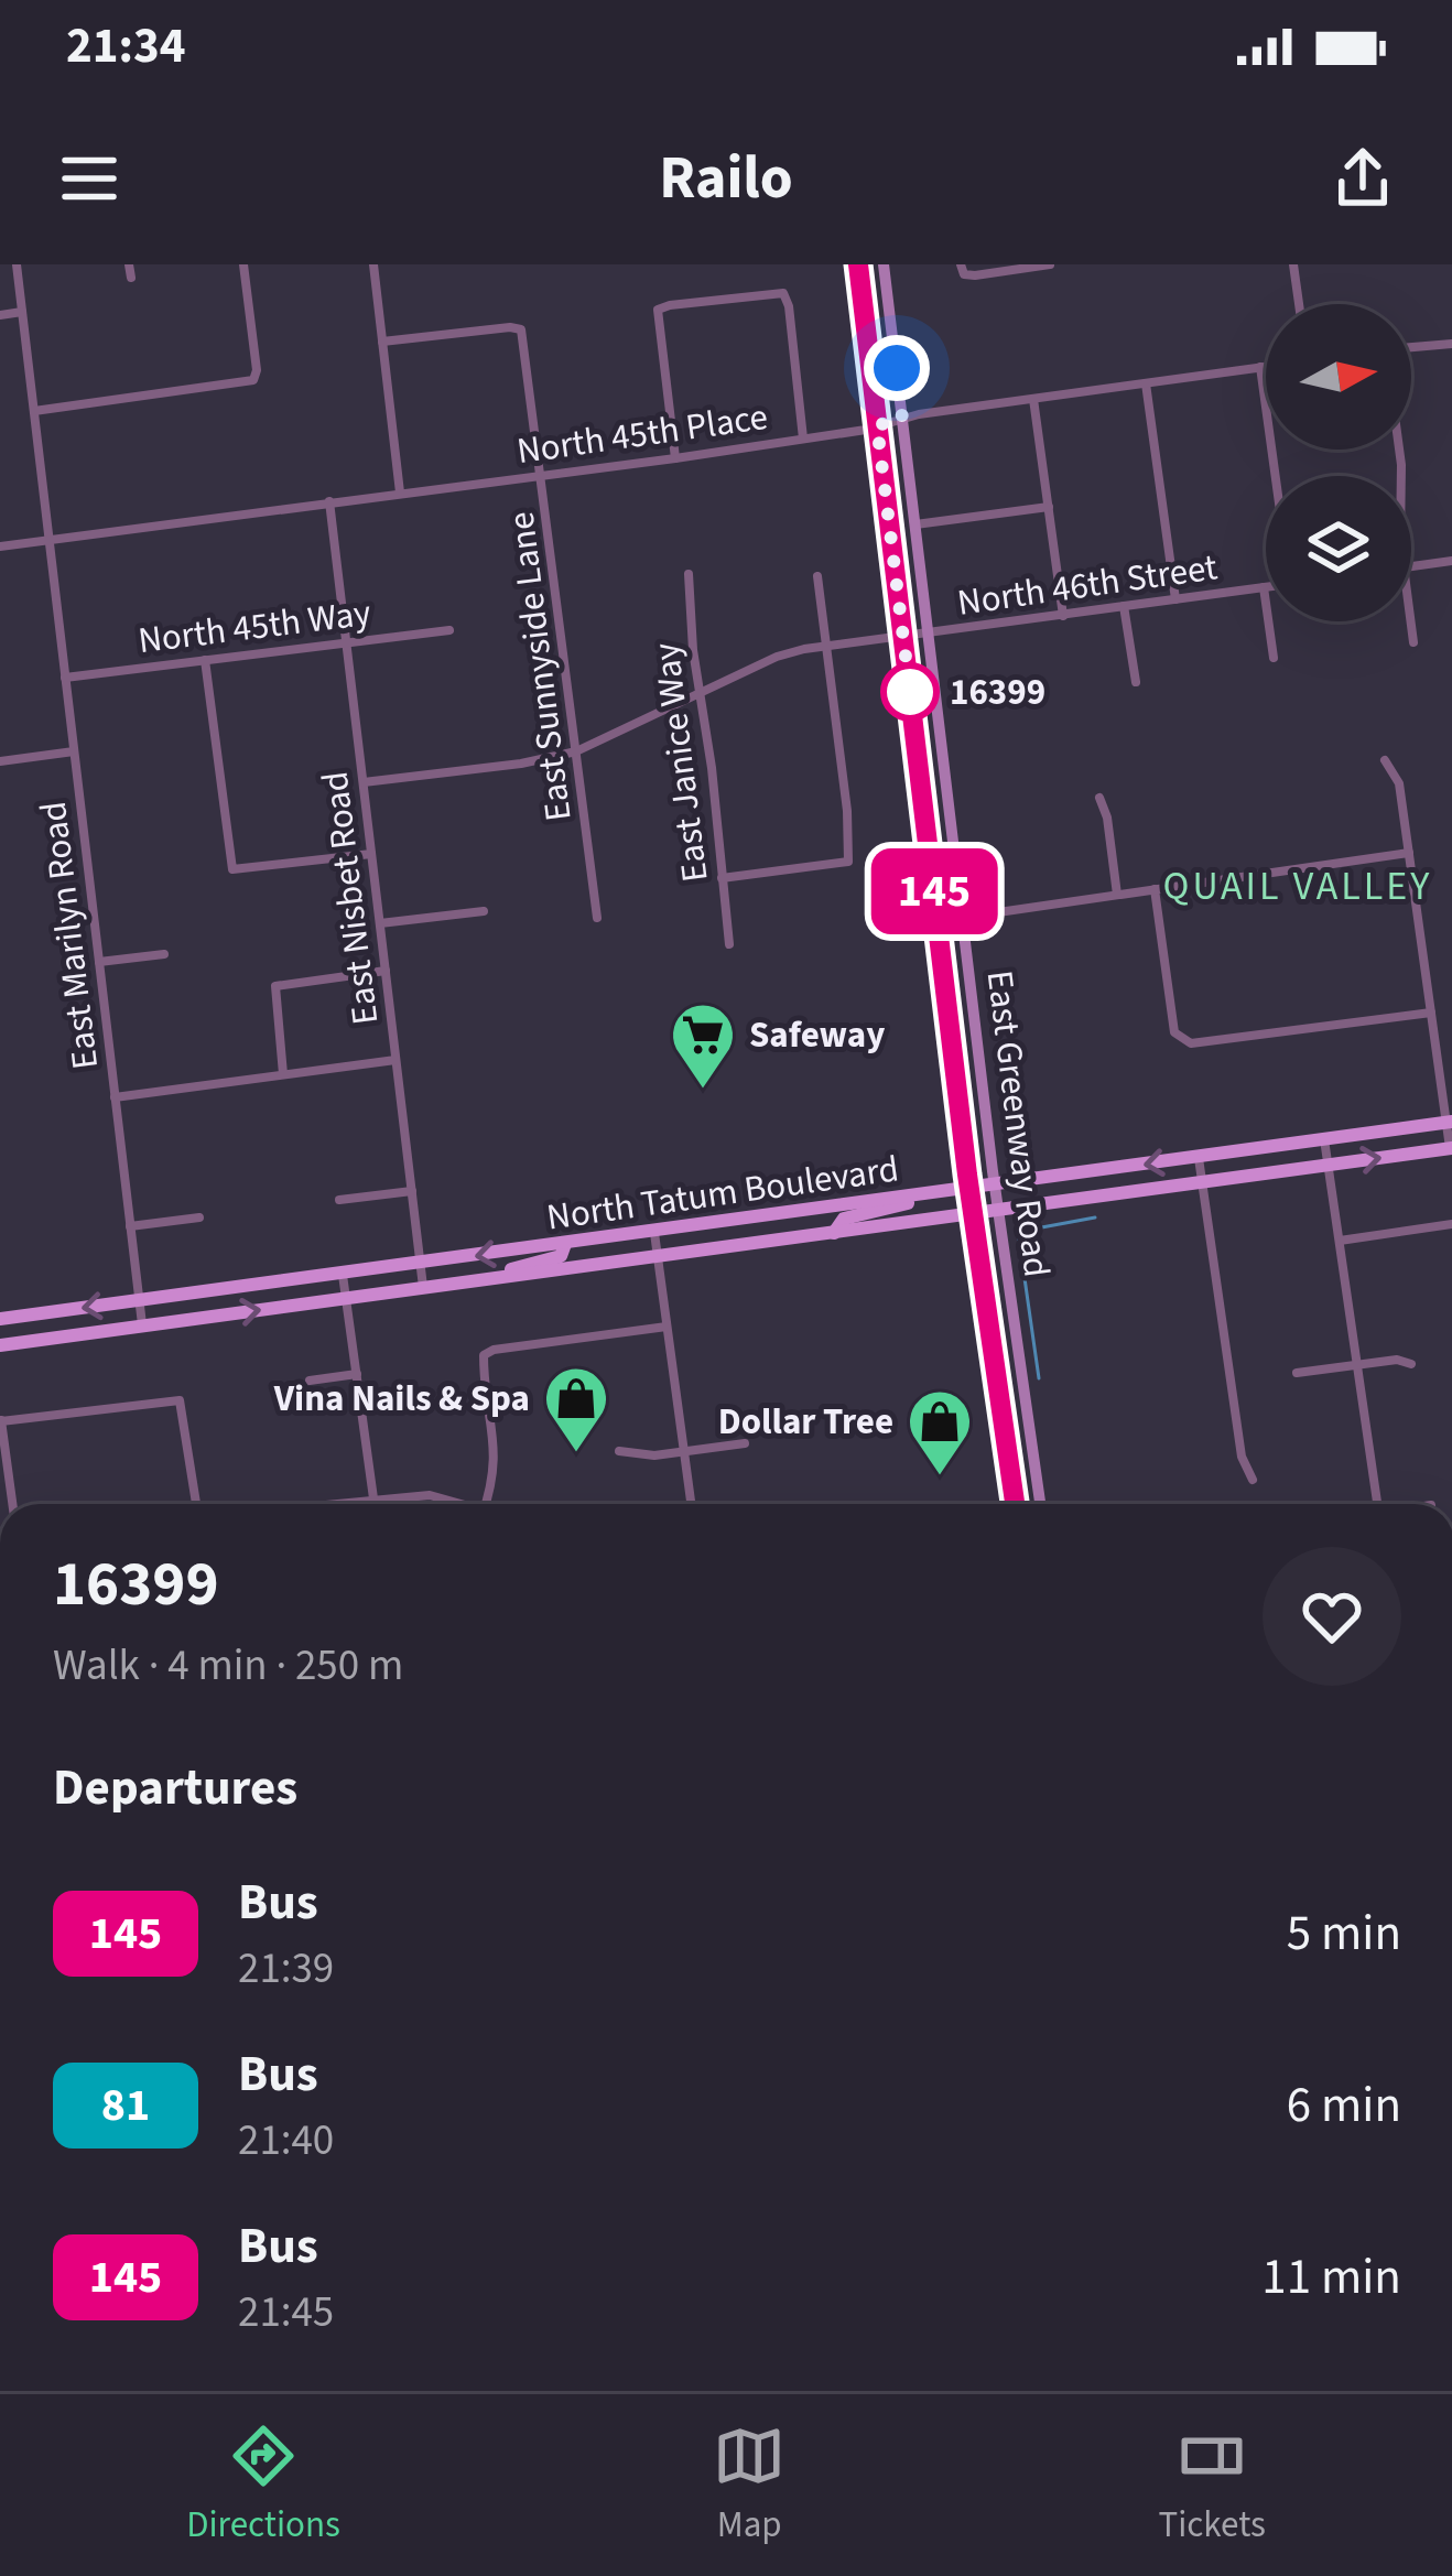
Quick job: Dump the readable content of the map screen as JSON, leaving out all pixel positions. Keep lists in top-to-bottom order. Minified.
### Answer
{"streets":{"main road":["East Greenway Road","North Tatum Boulevard"],"street":["North 45th Place","North 46th Street","North 45th Way","East Sunnyside Lane","East Janice Way","East Nisbet Road","East Marilyn Road"]},"crossings":[["North 45th Place","East Sunnyside Lane"],["North 45th Place","East Nisbet Road"],["North 45th Place","East Marilyn Road"],["North 45th Place","East Greenway Road"],["North 46th Street","East Sunnyside Lane"],["North 46th Street","East Janice Way"],["North 46th Street","East Nisbet Road"],["North 46th Street","East Greenway Road"],["North 45th Way","East Nisbet Road"],["North 45th Way","East Marilyn Road"],["East Nisbet Road","North Tatum Boulevard"],["East Marilyn Road","North Tatum Boulevard"],["East Greenway Road","North Tatum Boulevard"]],"districts":["QUAIL VALLEY"],"places":{"other":["16399"],"supermarket":["Safeway"],"shop":["Vina Nails & Spa","Dollar Tree"]},"lines":["bus line 145"],"north":"right","page":{"status":"21:34","header":"Railo","on_map":"145","heading":[["16399","Walk · 4 min · 250 m"],"Departures"],"list":[{"mark":"145","name":"Bus","note":"21:39","value":"5 min"},{"mark":"81","name":"Bus","note":"21:40","value":"6 min"},{"mark":"145","name":"Bus","note":"21:45","value":"11 min"}],"tabs":["Directions","Map","Tickets"]}}
